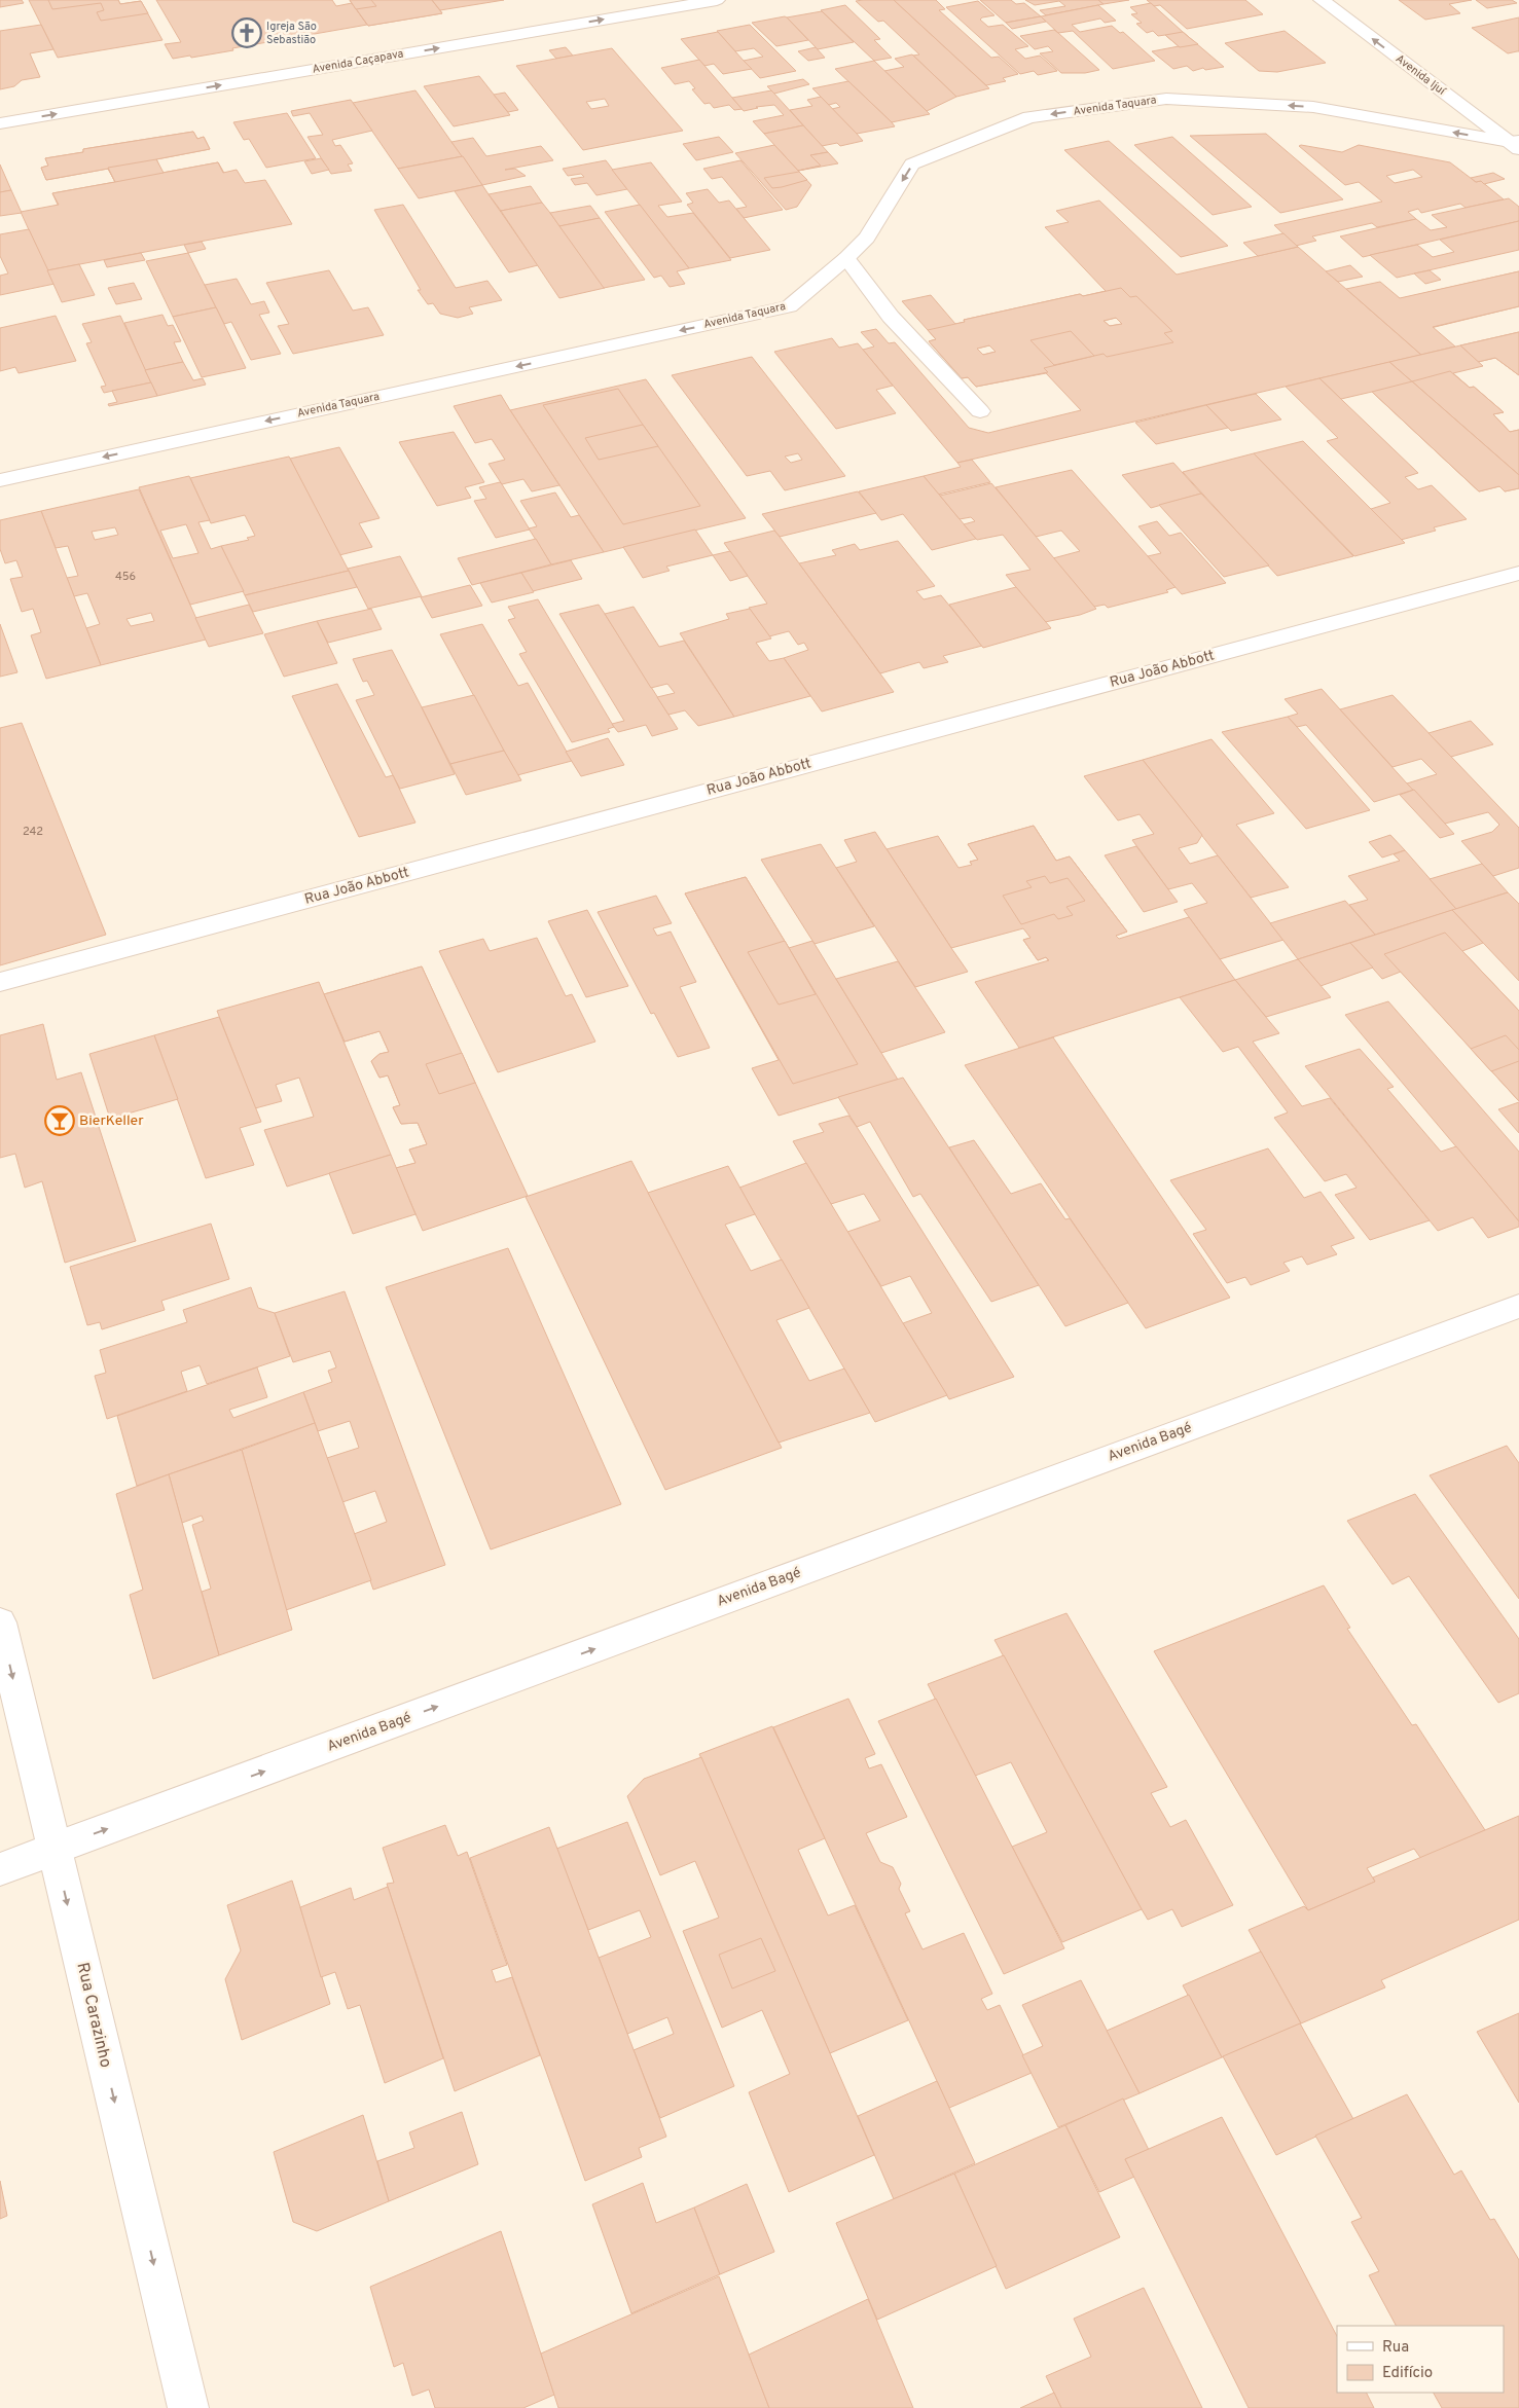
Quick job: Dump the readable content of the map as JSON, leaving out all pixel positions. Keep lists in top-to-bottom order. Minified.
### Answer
{"streets":{"street":["Avenida Caçapava","Avenida Ijuí","Avenida Taquara","Rua João Abbott","Avenida Bagé","Rua Carazinho"]},"crossings":[["Avenida Ijuí","Avenida Taquara"],["Avenida Bagé","Rua Carazinho"]],"one_way":["Avenida Caçapava","Avenida Ijuí","Avenida Taquara","Avenida Bagé","Rua Carazinho"],"places":{"church":["Igreja São Sebastião"],"bar":["BierKeller"]},"house_numbers":["456","242"],"legend":["Rua","Edifício"]}
